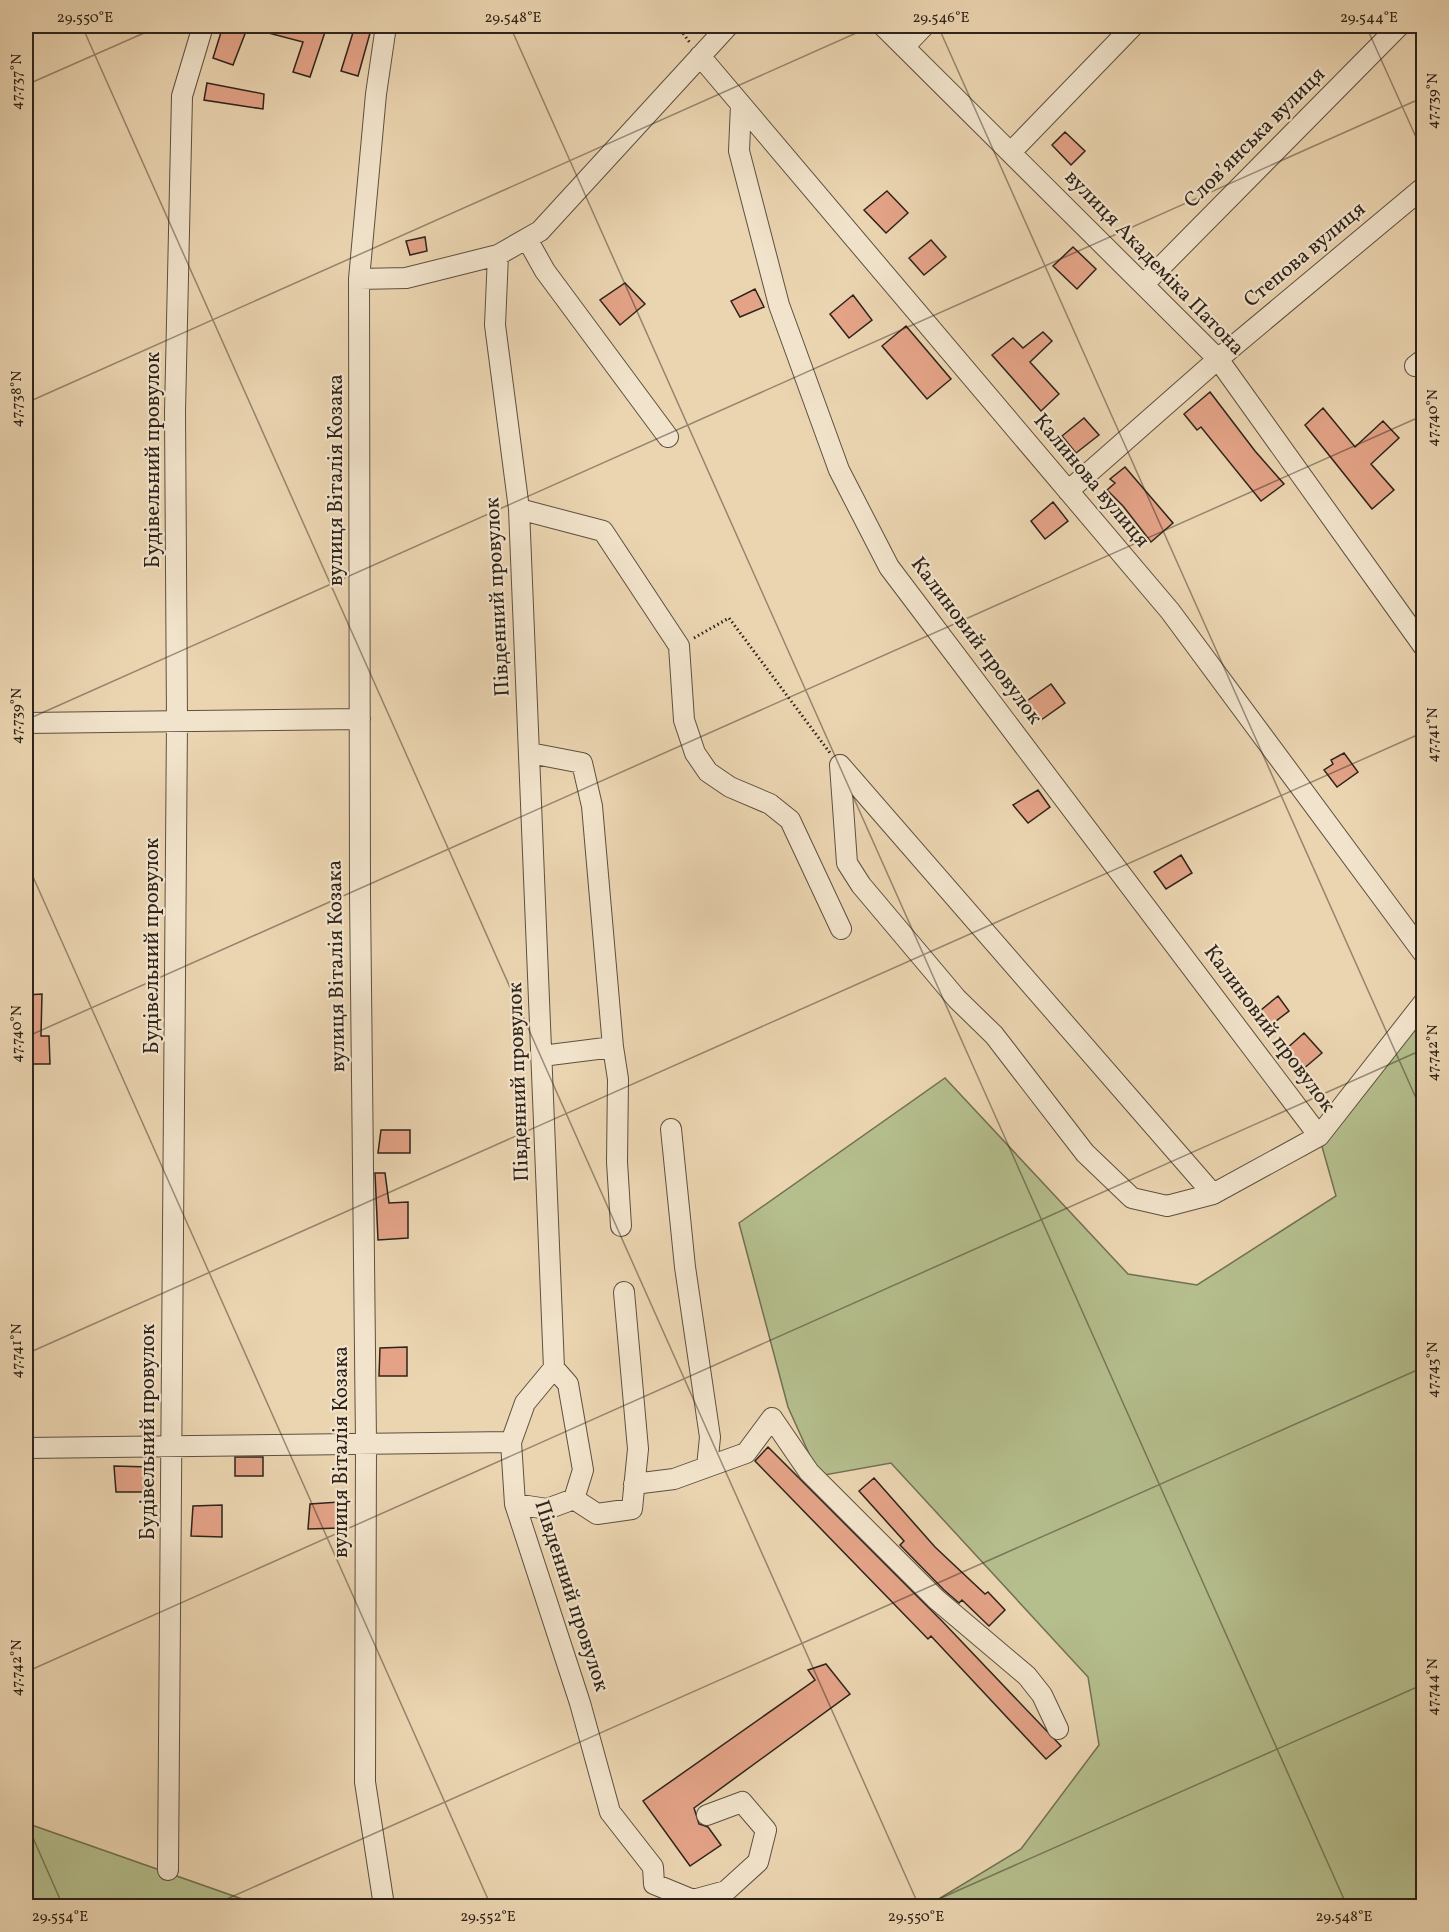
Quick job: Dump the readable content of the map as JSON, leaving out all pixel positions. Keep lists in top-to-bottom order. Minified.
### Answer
{"streets":{"street":["Словʼянська вулиця","Степова вулиця","вулиця Академіка Патона","Будівельний провулок","вулиця Віталія Козака","Калинова вулиця","Південний провулок","Калиновий провулок"]},"crossings":[["Словʼянська вулиця","вулиця Академіка Патона"],["Степова вулиця","вулиця Академіка Патона"],["Степова вулиця","Калинова вулиця"],["Калинова вулиця","Калиновий провулок"]],"coordinates":["29.550°E","29.548°E","29.546°E","29.544°E","47.737°N","47.739°N","47.738°N","47.740°N","47.741°N","47.742°N","47.743°N","47.744°N","29.554°E","29.552°E"]}
